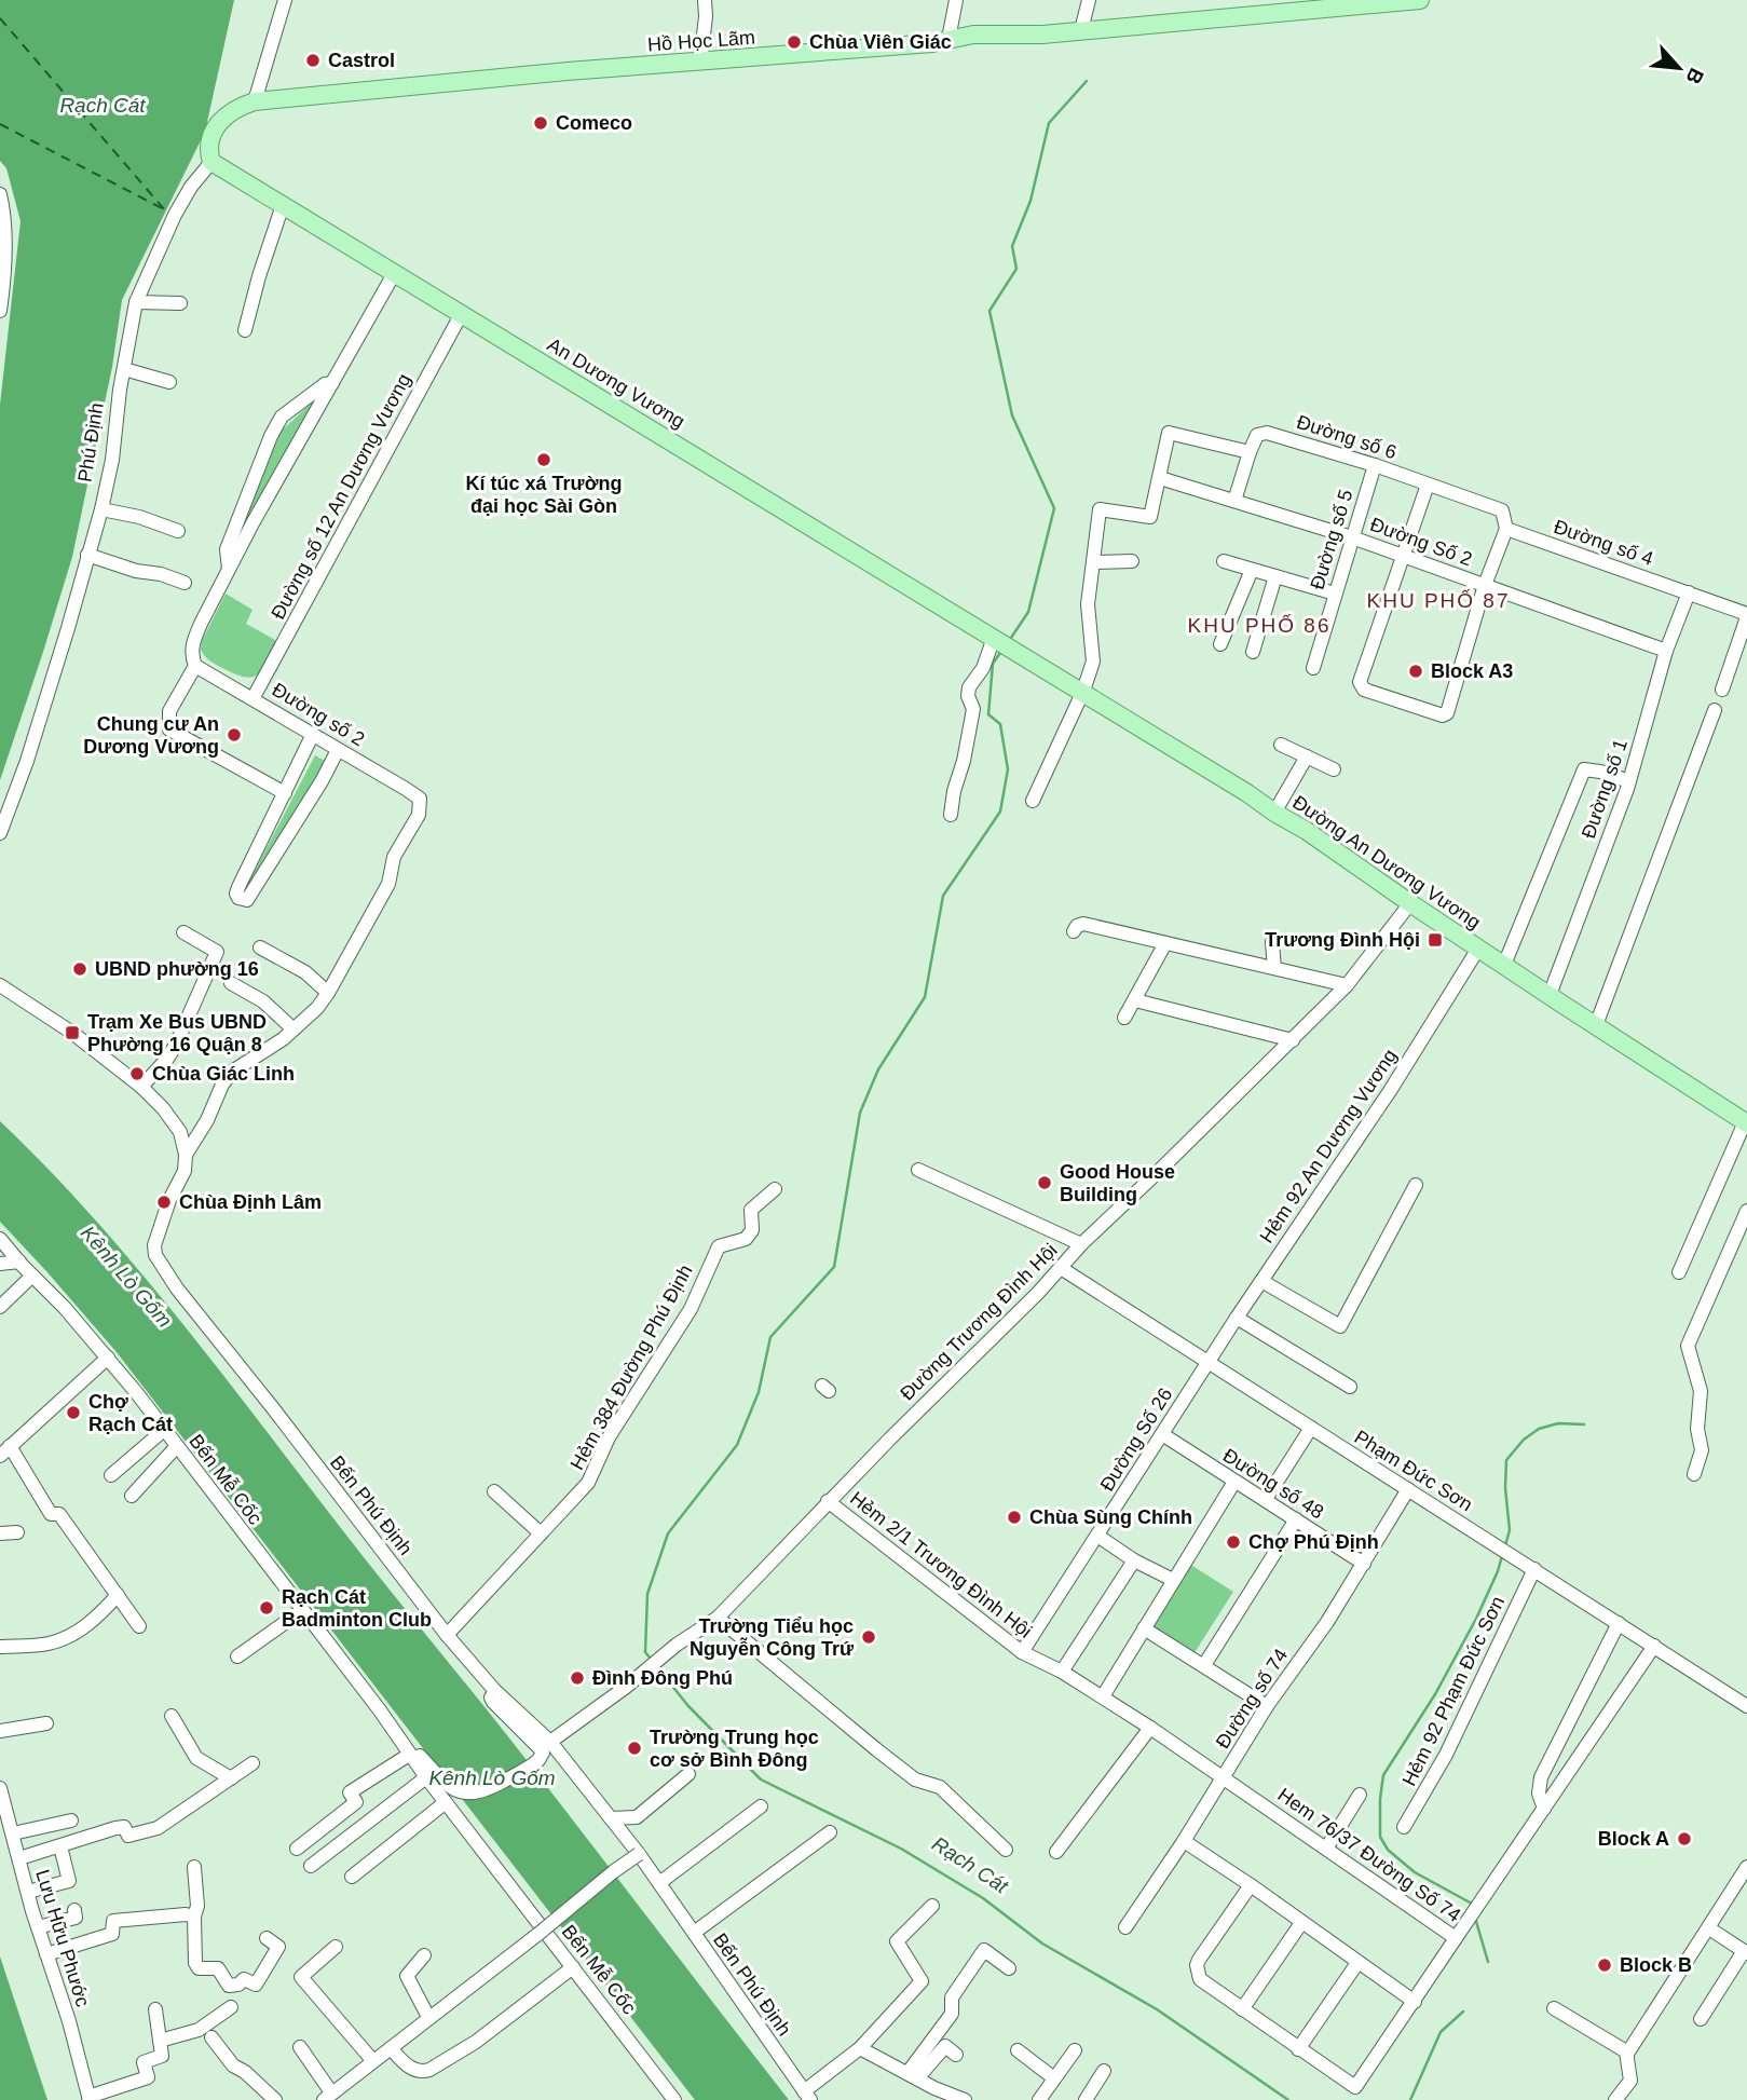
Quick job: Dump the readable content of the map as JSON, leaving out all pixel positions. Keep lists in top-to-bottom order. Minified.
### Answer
{"streets":{"main road":["Hồ Học Lãm","An Dương Vương","Phú Định","Đường An Dương Vương"],"street":["Đường số 6","Đường số 12 An Dương Vương","Đường số 5","Đường Số 2","Đường số 4","Đường số 2","Đường số 1","Hẻm 92 An Dương Vương","Đường Trương Đình Hội","Hẻm 384 Đường Phú Định","Đường Số 26","Phạm Đức Sơn","Bến Mễ Cốc","Đường số 48","Bến Phú Định","Hẻm 2/1 Trương Đình Hội","Hẻm 92 Phạm Đức Sơn","Đường số 74","Hem 76/37 Đường Số 74","Lưu Hữu Phước"]},"crossings":[["Hồ Học Lãm","Phú Định"],["An Dương Vương","Phú Định"],["An Dương Vương","Đường số 12 An Dương Vương"],["An Dương Vương","Đường An Dương Vương"],["Đường số 6","Đường số 5"],["Đường số 6","Đường số 4"],["Đường số 12 An Dương Vương","Đường số 2"],["Đường số 5","Đường Số 2"],["Đường Số 2","Đường số 1"],["Đường số 4","Đường số 1"],["Đường số 1","Đường An Dương Vương"],["Đường An Dương Vương","Hẻm 92 An Dương Vương"],["Đường An Dương Vương","Đường Trương Đình Hội"],["Hẻm 92 An Dương Vương","Đường Số 26"],["Hẻm 92 An Dương Vương","Phạm Đức Sơn"],["Đường Trương Đình Hội","Phạm Đức Sơn"],["Đường Trương Đình Hội","Bến Phú Định"],["Đường Trương Đình Hội","Hẻm 2/1 Trương Đình Hội"],["Hẻm 384 Đường Phú Định","Bến Phú Định"],["Đường Số 26","Phạm Đức Sơn"],["Đường Số 26","Đường số 48"],["Đường Số 26","Hẻm 2/1 Trương Đình Hội"],["Phạm Đức Sơn","Đường số 48"],["Phạm Đức Sơn","Hẻm 92 Phạm Đức Sơn"],["Phạm Đức Sơn","Đường số 74"],["Đường số 48","Đường số 74"],["Hẻm 2/1 Trương Đình Hội","Đường số 74"],["Hẻm 2/1 Trương Đình Hội","Hem 76/37 Đường Số 74"],["Đường số 74","Hem 76/37 Đường Số 74"]],"districts":["KHU PHỐ 87","KHU PHỐ 86"],"water":["Rạch Cát","Kênh Lò Gốm"],"places":{"other":["Chùa Viên Giác","Castrol","Comeco","Kí túc xá Trường đại học Sài Gòn","Block A3","Chung cư An Dương Vương","UBND phường 16","Chùa Giác Linh","Good House Building","Chùa Định Lâm","Chợ Rạch Cát","Chùa Sùng Chính","Chợ Phú Định","Rạch Cát Badminton Club","Trường Tiểu học Nguyễn Công Trứ","Đình Đông Phú","Trường Trung học cơ sở Bình Đông","Block A","Block B"],"transit":["Trương Đình Hội","Trạm Xe Bus UBND Phường 16 Quận 8"]},"north":"bottom right"}
